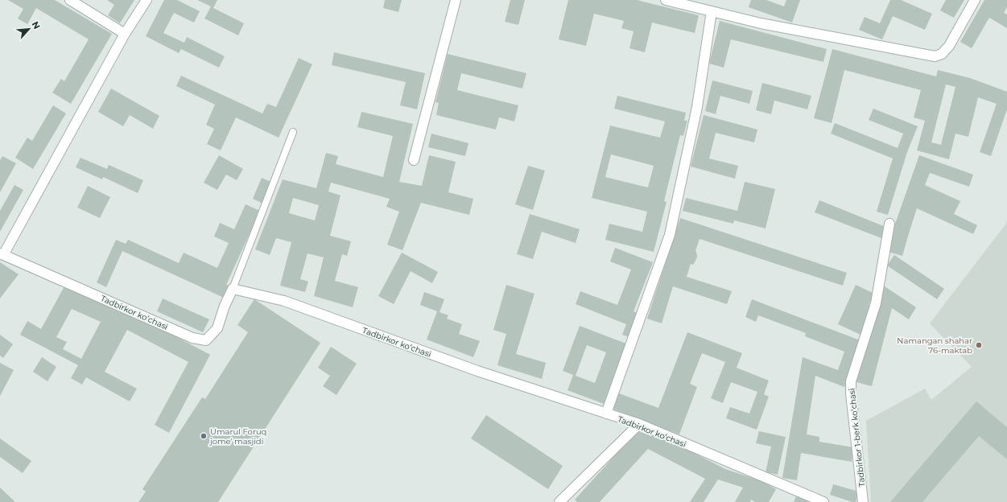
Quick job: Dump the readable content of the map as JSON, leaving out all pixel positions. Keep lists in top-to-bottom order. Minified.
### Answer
{"streets":{"street":["Tadbirkor koʻchasi","Tadbirkor 1-berk koʻchasi"]},"places":["Namangan shahar 76-maktab","Umarul Foruq jome' masjidi"],"north":"top right"}
